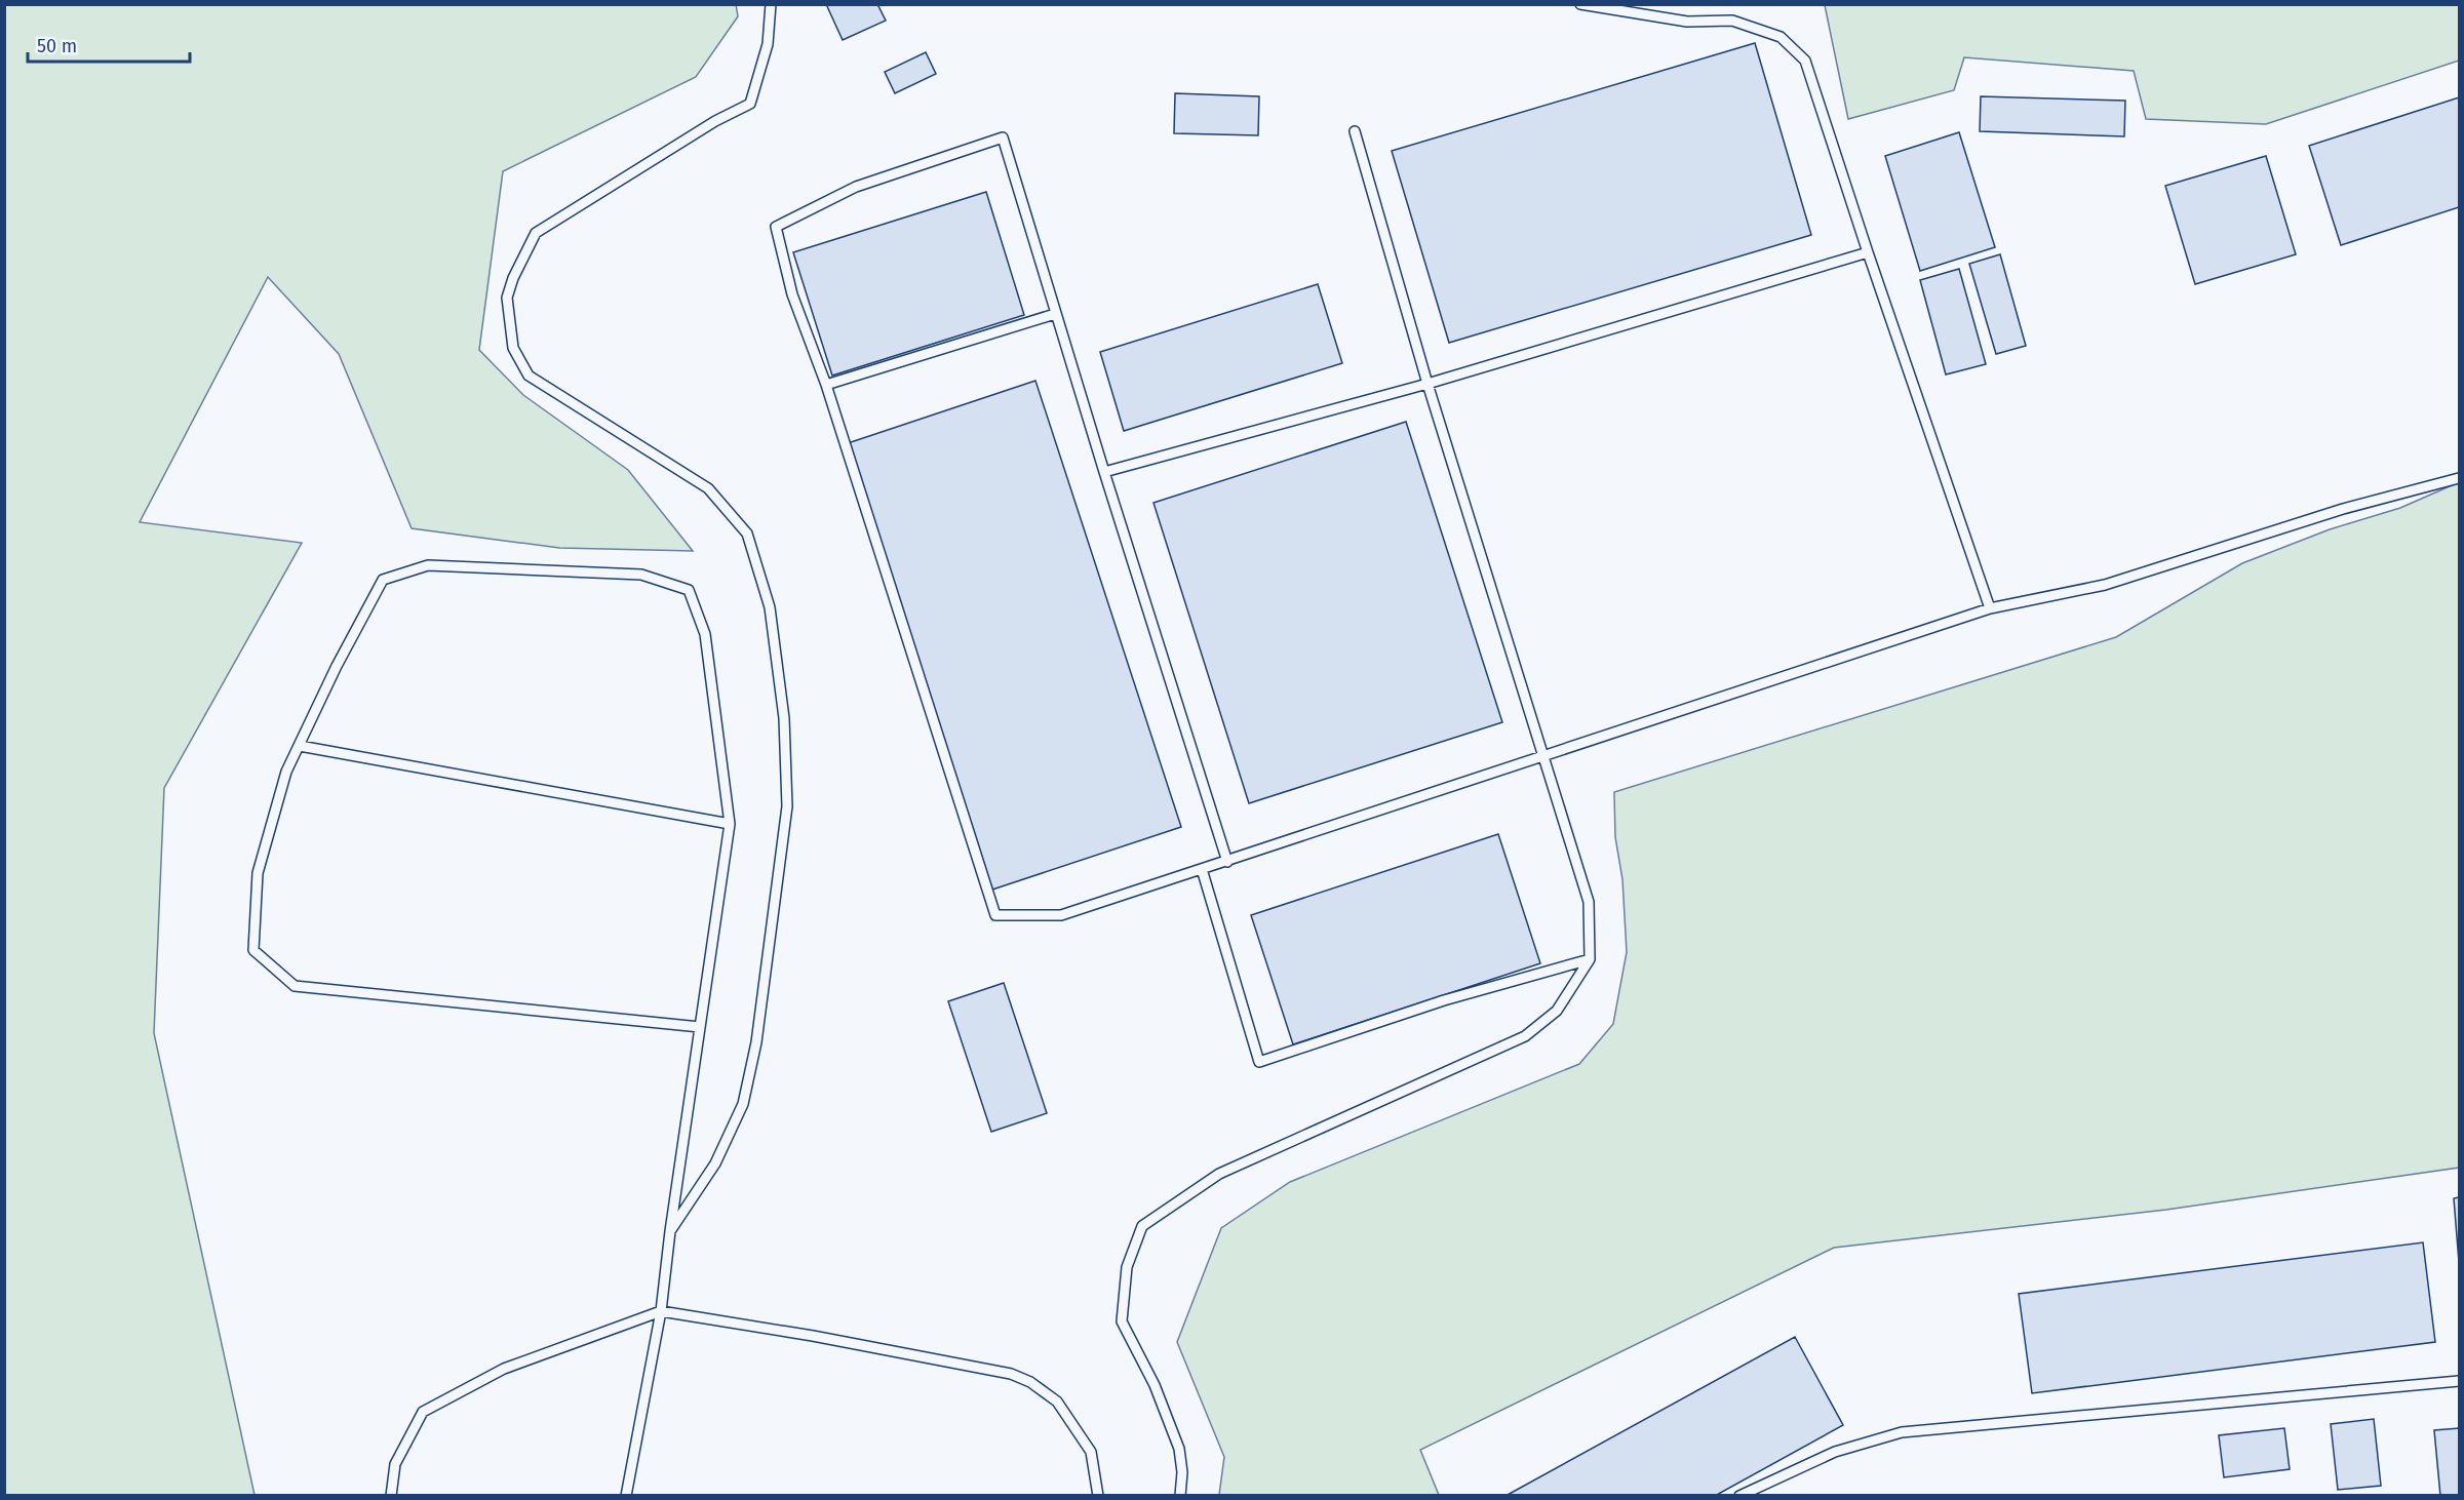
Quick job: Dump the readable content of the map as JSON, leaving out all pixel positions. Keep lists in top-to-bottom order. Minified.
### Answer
{"scale_bar":"50 m"}
